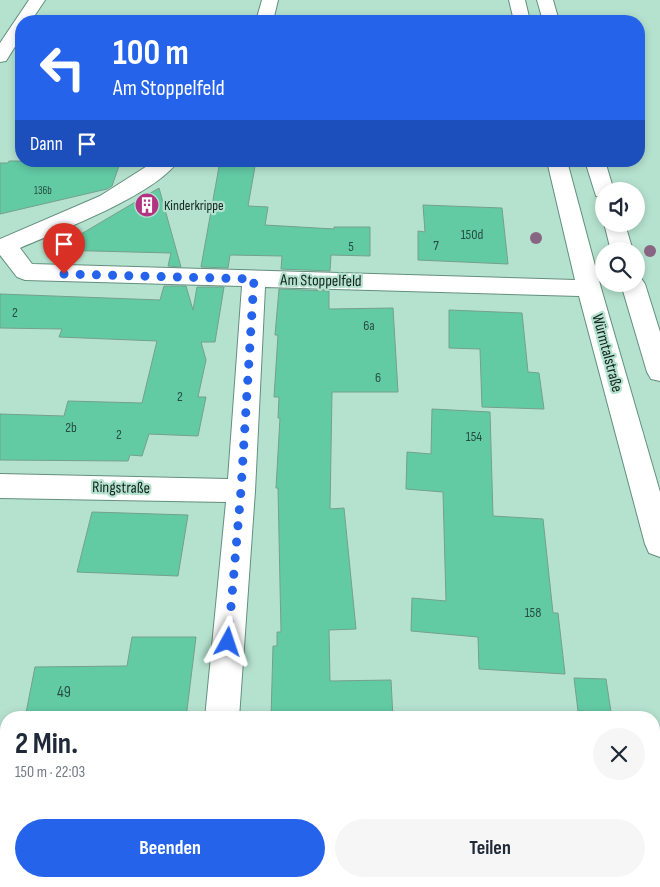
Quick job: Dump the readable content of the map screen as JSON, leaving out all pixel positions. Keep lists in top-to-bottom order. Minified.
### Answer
{"streets":{"street":["Am Stoppelfeld","Würmtalstraße","Ringstraße"]},"crossings":[["Am Stoppelfeld","Würmtalstraße"]],"places":{"building":["Kinderkrippe"]},"house_numbers":["136b","150d","7","5","2","6a","6","2","2b","2","154","158","49"],"page":{"turn":["100 m","Am Stoppelfeld"],"then":"Dann","heading":["2 Min.","150 m · 22:03"],"buttons":["Beenden","Teilen"]}}
